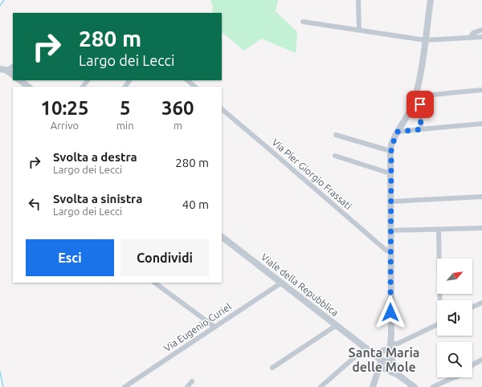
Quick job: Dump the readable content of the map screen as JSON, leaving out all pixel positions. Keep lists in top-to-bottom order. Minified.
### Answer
{"streets":{"street":["Via Pier Giorgio Frassati","Viale della Repubblica","Via Eugenio Curiel"]},"crossings":[["Viale della Repubblica","Via Eugenio Curiel"]],"districts":["Santa Maria delle Mole"],"north":"top right","page":{"turn":["280 m","Largo dei Lecci"],"eta":["10:25","Arrivo","5","min","360","m"],"list":[{"name":"Svolta a destra","note":"Largo dei Lecci","value":"280 m"},{"name":"Svolta a sinistra","note":"Largo dei Lecci","value":"40 m"}],"buttons":["Esci","Condividi"]}}
